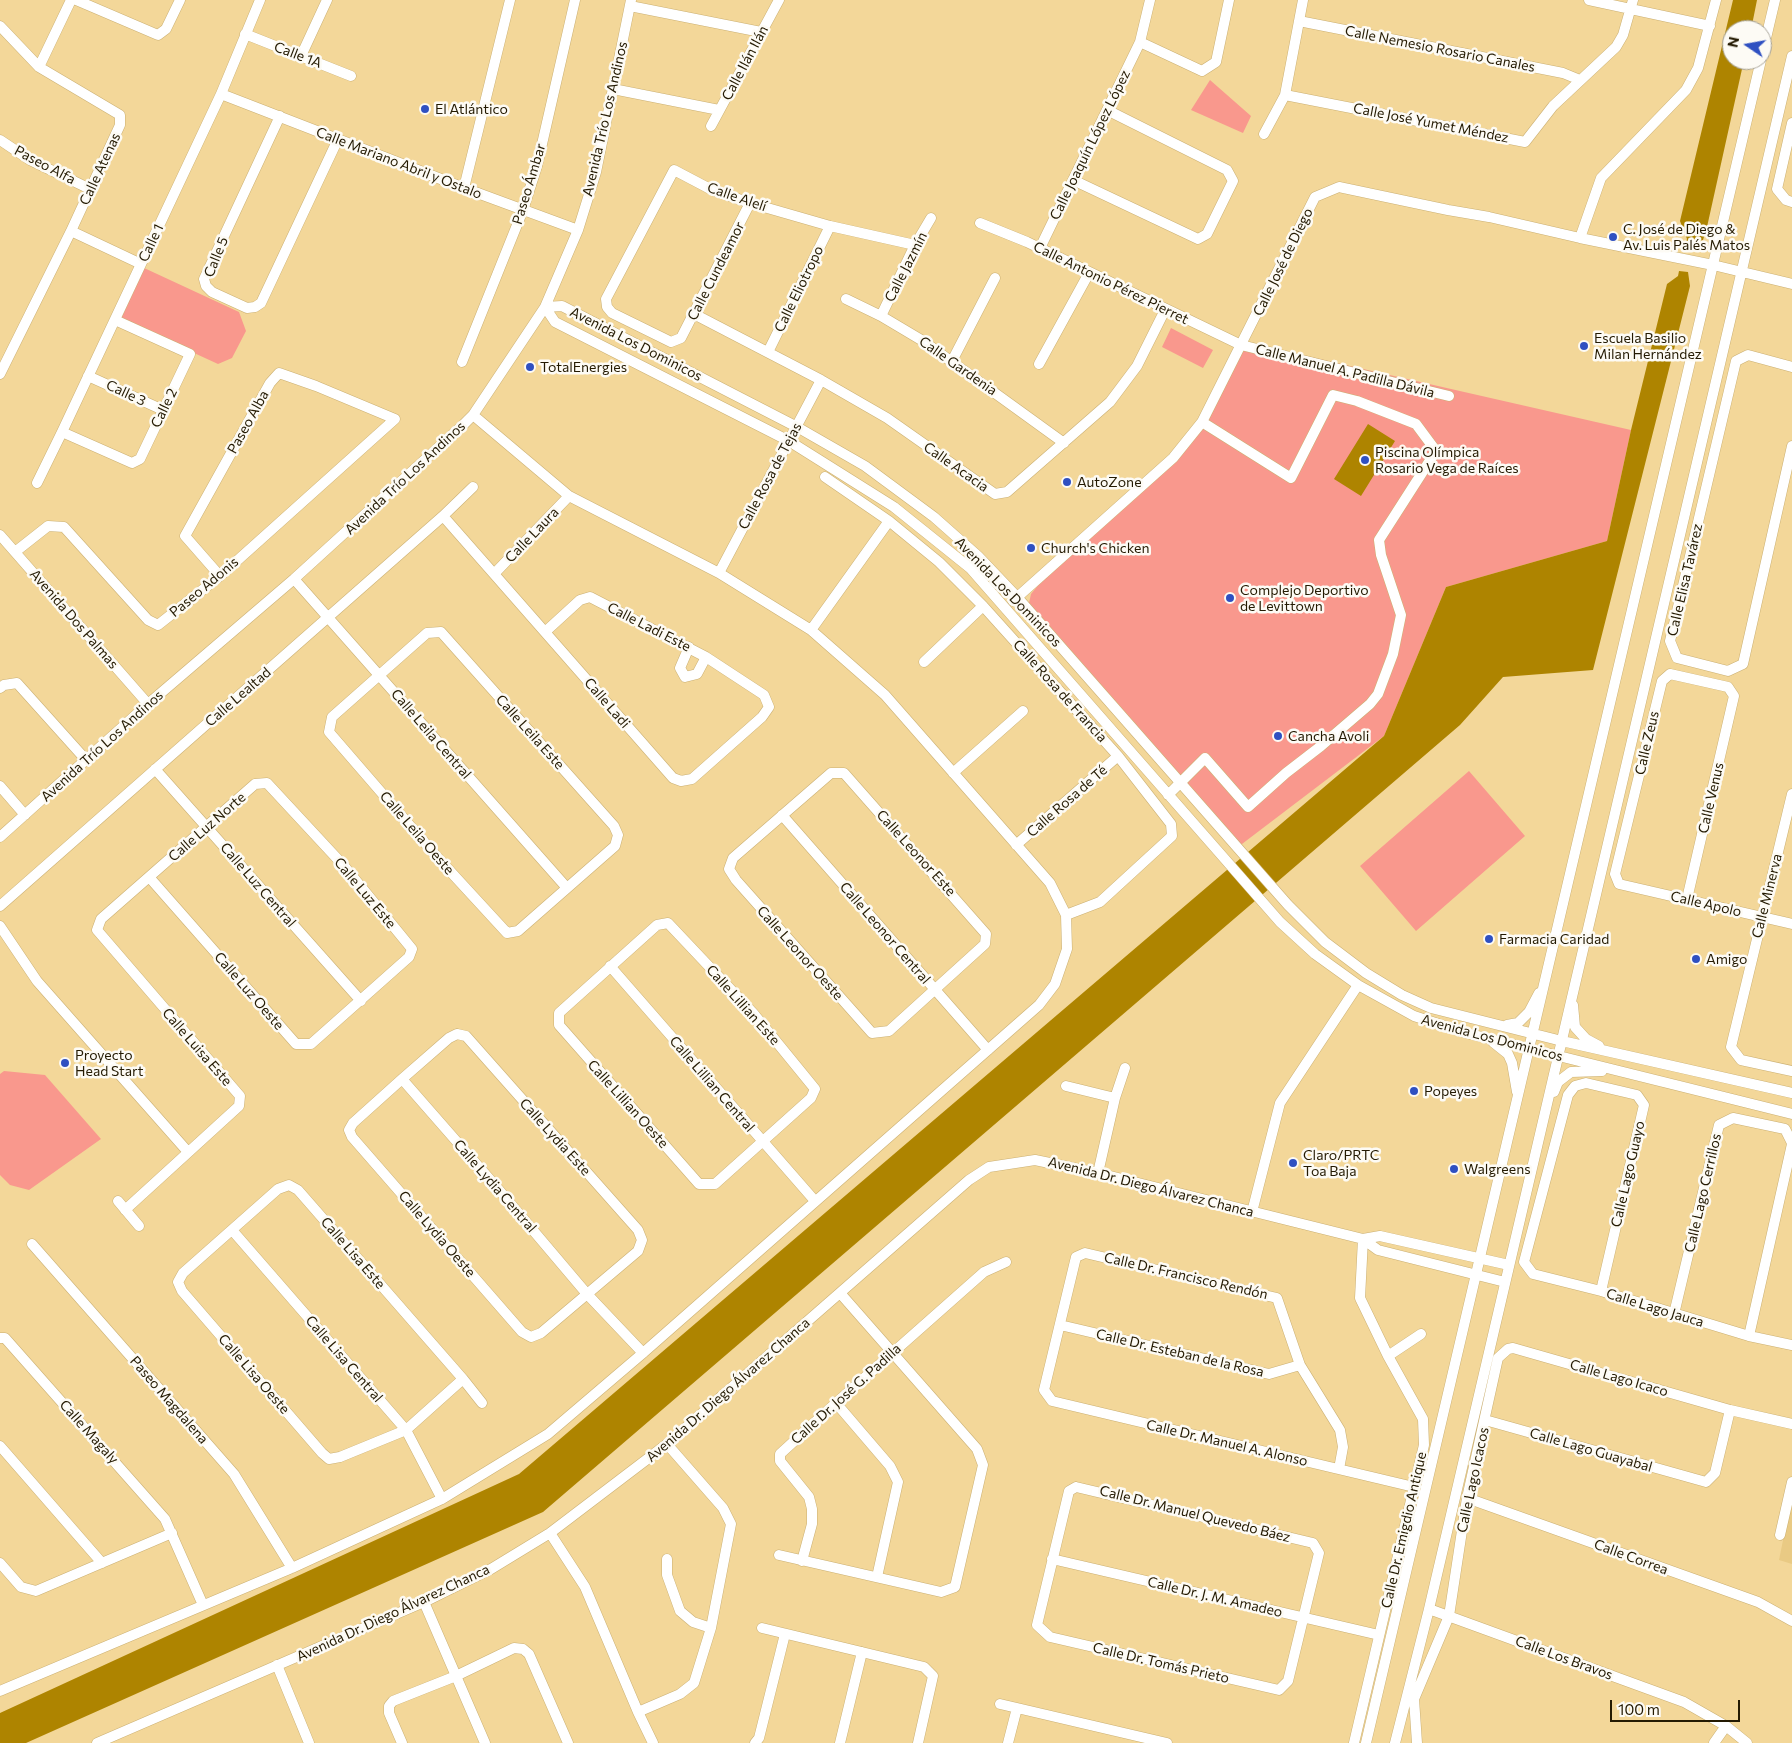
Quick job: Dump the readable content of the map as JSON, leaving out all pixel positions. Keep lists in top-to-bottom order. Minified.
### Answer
{"streets":{"street":["Calle Nemesio Rosario Canales","Calle 1A","Calle Ilán Ilán","Avenida Trío Los Andinos","Calle José Yumet Méndez","Calle Joaquín López López","Calle Mariano Abril y Ostalo","Paseo Alfa","Calle Atenas","Paseo Ámbar","Calle Alelí","Calle 1","Calle 5","Calle José de Diego","Calle Jazmín","Calle Cundeamor","Calle Antonio Pérez Pierret","Calle Eliotropo","Avenida Los Dominicos","Calle Gardenia","Calle Manuel A. Padilla Dávila","Calle 3","Calle 2","Paseo Alba","Calle Acacia","Calle Rosa de Tejas","Calle Laura","Calle Elisa Tavárez","Paseo Adonis","Avenida Dos Palmas","Calle Ladi Este","Calle Rosa de Francia","Calle Lealtad","Calle Ladi","Calle Leila Este","Calle Leila Central","Calle Zeus","Calle Venus","Calle Rosa de Té","Calle Luz Norte","Calle Leila Oeste","Calle Leonor Este","Calle Luz Central","Calle Luz Este","Calle Minerva","Calle Apolo","Calle Leonor Central","Calle Leonor Oeste","Calle Luz Oeste","Calle Lillian Este","Calle Luisa Este","Calle Lillian Central","Calle Lillian Oeste","Calle Lydia Este","Calle Lago Guayo","Calle Lydia Central","Avenida Dr. Diego Álvarez Chanca","Calle Lago Cerrillos","Calle Lydia Oeste","Calle Lisa Este","Calle Dr. Francisco Rendón","Calle Lago Jauca","Calle Dr. Esteban de la Rosa","Calle Lisa Central","Calle Lisa Oeste","Calle Lago Icaco","Calle Dr. José G. Padilla","Paseo Magdalena","Calle Magaly","Calle Dr. Manuel A. Alonso","Calle Lago Guayabal","Calle Lago Icacos","Calle Dr. Manuel Quevedo Báez","Calle Dr. Emigdio Antique","Calle Correa","Calle Dr. J. M. Amadeo","Calle Los Bravos","Calle Dr. Tomás Prieto"]},"crossings":[["Calle Nemesio Rosario Canales","Calle José Yumet Méndez"],["Calle 1A","Calle 1"],["Avenida Trío Los Andinos","Calle Mariano Abril y Ostalo"],["Avenida Trío Los Andinos","Avenida Los Dominicos"],["Avenida Trío Los Andinos","Avenida Dos Palmas"],["Avenida Trío Los Andinos","Calle Leila Central"],["Calle Joaquín López López","Calle Antonio Pérez Pierret"],["Calle Mariano Abril y Ostalo","Paseo Ámbar"],["Calle Mariano Abril y Ostalo","Calle 1"],["Calle Mariano Abril y Ostalo","Calle 5"],["Paseo Alfa","Calle Atenas"],["Calle Alelí","Calle Jazmín"],["Calle Alelí","Calle Cundeamor"],["Calle Alelí","Calle Eliotropo"],["Calle 1","Calle 3"],["Calle 1","Calle 2"],["Calle José de Diego","Calle Antonio Pérez Pierret"],["Calle José de Diego","Avenida Los Dominicos"],["Calle José de Diego","Calle Manuel A. Padilla Dávila"],["Calle Jazmín","Calle Gardenia"],["Calle Cundeamor","Calle Acacia"],["Calle Antonio Pérez Pierret","Calle Manuel A. Padilla Dávila"],["Calle Antonio Pérez Pierret","Calle Acacia"],["Calle Eliotropo","Calle Acacia"],["Avenida Los Dominicos","Calle Rosa de Tejas"],["Calle Gardenia","Calle Acacia"],["Calle 3","Calle 2"],["Paseo Alba","Paseo Adonis"],["Calle Acacia","Calle Rosa de Tejas"],["Calle Laura","Calle Ladi"],["Paseo Adonis","Avenida Dos Palmas"],["Calle Ladi Este","Calle Ladi"],["Calle Rosa de Francia","Calle Rosa de Té"],["Calle Lealtad","Calle Ladi"],["Calle Lealtad","Calle Leila Central"],["Calle Lealtad","Calle Luz Central"],["Calle Leila Este","Calle Leila Central"],["Calle Leila Este","Calle Leila Oeste"],["Calle Leila Central","Calle Leila Oeste"],["Calle Zeus","Calle Venus"],["Calle Zeus","Calle Apolo"],["Calle Venus","Calle Apolo"],["Calle Luz Norte","Calle Luz Central"],["Calle Luz Norte","Calle Luz Este"],["Calle Luz Norte","Calle Luz Oeste"],["Calle Luz Norte","Calle Luisa Este"],["Calle Leonor Este","Calle Leonor Central"],["Calle Leonor Este","Calle Leonor Oeste"],["Calle Luz Central","Calle Luz Este"],["Calle Luz Central","Calle Luz Oeste"],["Calle Luz Este","Calle Luz Oeste"],["Calle Minerva","Calle Apolo"],["Calle Leonor Central","Calle Leonor Oeste"],["Calle Luz Oeste","Calle Luisa Este"],["Calle Lillian Este","Calle Lillian Central"],["Calle Lillian Este","Calle Lillian Oeste"],["Calle Lillian Central","Calle Lillian Oeste"],["Calle Lydia Este","Calle Lydia Central"],["Calle Lydia Este","Calle Lydia Oeste"],["Calle Lago Guayo","Calle Lago Jauca"],["Calle Lydia Central","Calle Lydia Oeste"],["Avenida Dr. Diego Álvarez Chanca","Calle Dr. Emigdio Antique"],["Calle Lago Cerrillos","Calle Lago Jauca"],["Calle Lisa Este","Calle Lisa Central"],["Calle Lisa Este","Calle Lisa Oeste"],["Calle Dr. Francisco Rendón","Calle Dr. Esteban de la Rosa"],["Calle Dr. Francisco Rendón","Calle Dr. Manuel A. Alonso"],["Calle Lisa Central","Calle Lisa Oeste"],["Calle Lago Icaco","Calle Lago Guayabal"],["Calle Lago Icaco","Calle Lago Icacos"],["Calle Dr. Manuel A. Alonso","Calle Dr. Emigdio Antique"],["Calle Lago Guayabal","Calle Lago Icacos"],["Calle Lago Icacos","Calle Correa"],["Calle Lago Icacos","Calle Los Bravos"],["Calle Dr. Manuel Quevedo Báez","Calle Dr. J. M. Amadeo"],["Calle Dr. Manuel Quevedo Báez","Calle Dr. Tomás Prieto"],["Calle Dr. Emigdio Antique","Calle Dr. J. M. Amadeo"],["Calle Dr. J. M. Amadeo","Calle Dr. Tomás Prieto"]],"places":["El Atlántico","C. José de Diego & Av. Luis Palés Matos","Escuela Basilio Milan Hernández","TotalEnergies","Piscina Olímpica Rosario Vega de Raíces","AutoZone","Church's Chicken","Complejo Deportivo de Levittown","Cancha Avoli","Farmacia Caridad","Amigo","Proyecto Head Start","Popeyes","Claro/PRTC Toa Baja","Walgreens"],"scale_bar":"100 m","north":"left"}
